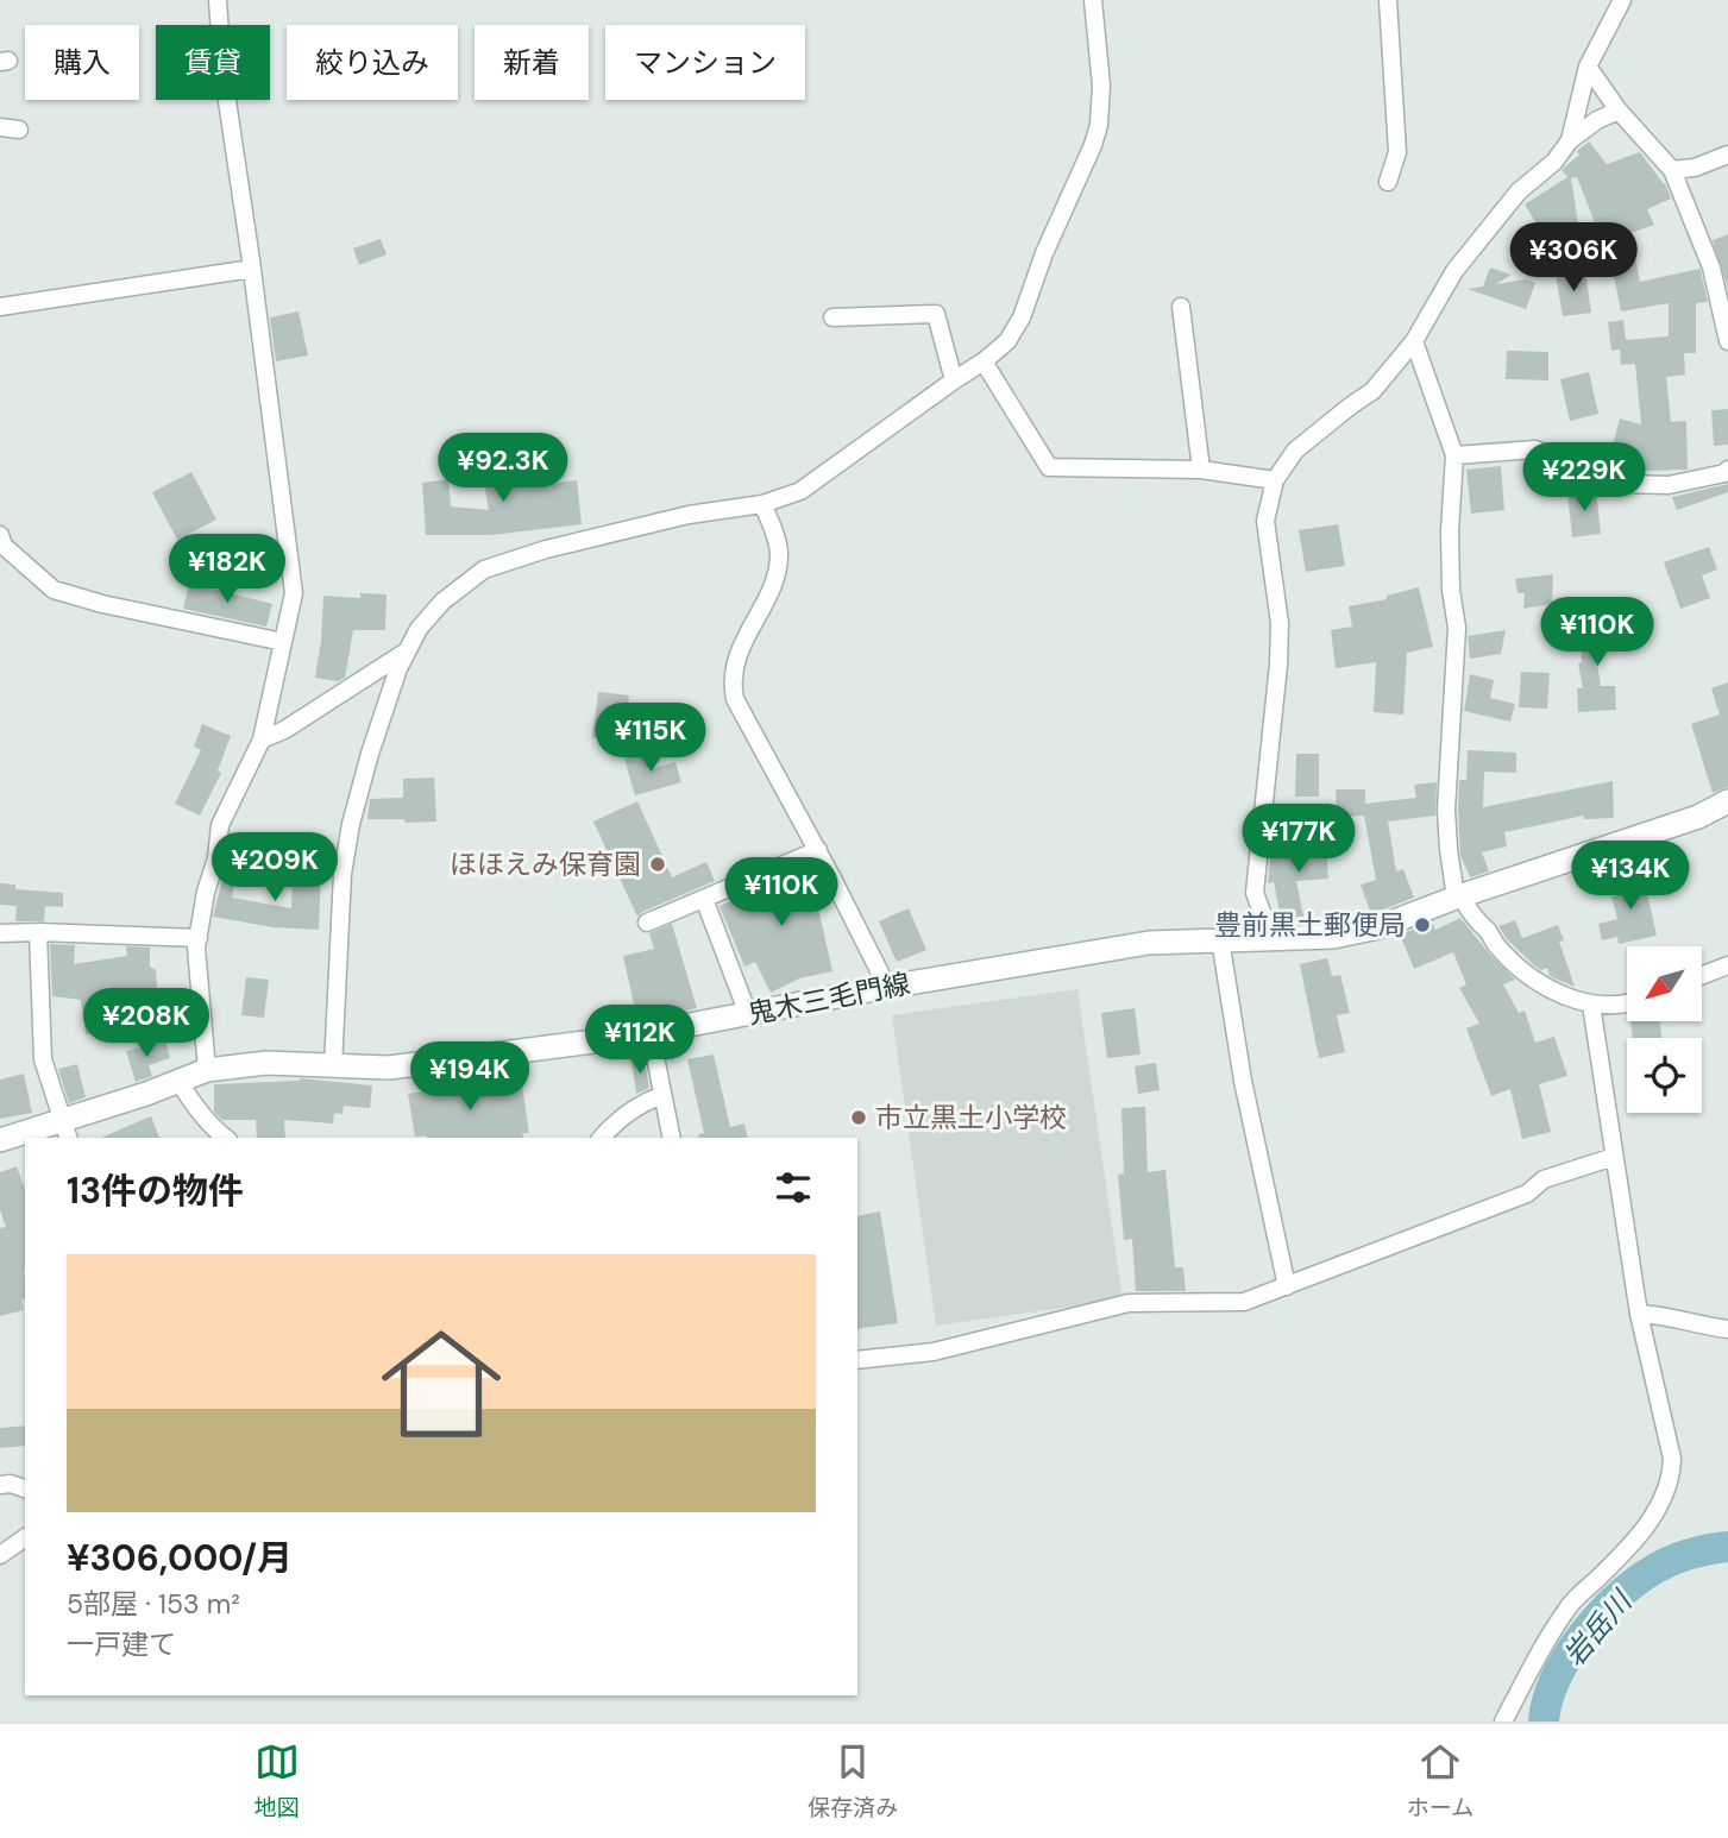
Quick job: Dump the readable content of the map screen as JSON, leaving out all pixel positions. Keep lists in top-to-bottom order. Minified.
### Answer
{"streets":{"main road":["鬼木三毛門線"]},"water":["岩岳川"],"places":["ほほえみ保育園","豊前黒土郵便局","市立黒土小学校"],"north":"bottom left","page":{"chip":["購入","賃貸","絞り込み","新着","マンション"],"price":["¥306K","¥92.3K","¥229K","¥182K","¥110K","¥115K","¥177K","¥209K","¥134K","¥110K","¥208K","¥112K","¥194K"],"heading":"13件の物件","list":[{"name":"¥306,000/月","note":"5部屋 · 153 m² · 一戸建て"}],"tabs":["地図","保存済み","ホーム"]}}
